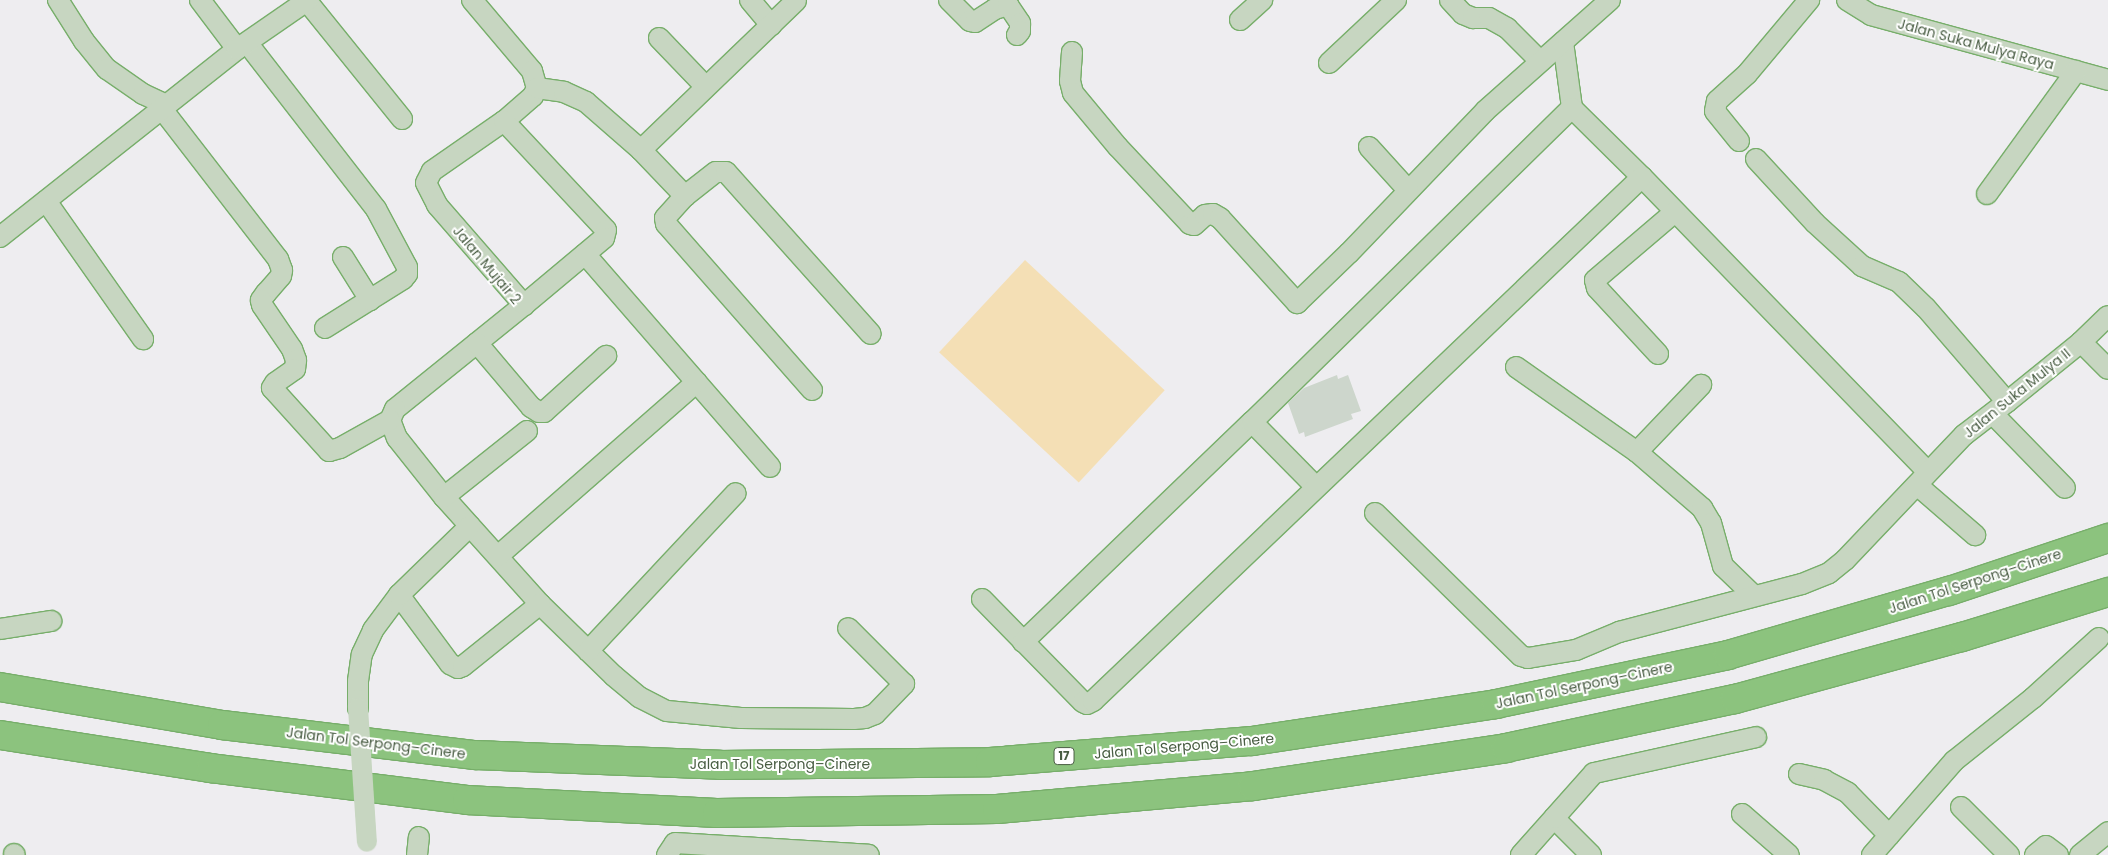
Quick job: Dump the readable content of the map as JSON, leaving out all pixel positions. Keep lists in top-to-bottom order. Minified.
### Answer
{"streets":{"highway":["Jalan Tol Serpong–Cinere","17"],"street":["Jalan Suka Mulya Raya","Jalan Mujair 2","Jalan Suka Mulya II"]}}
